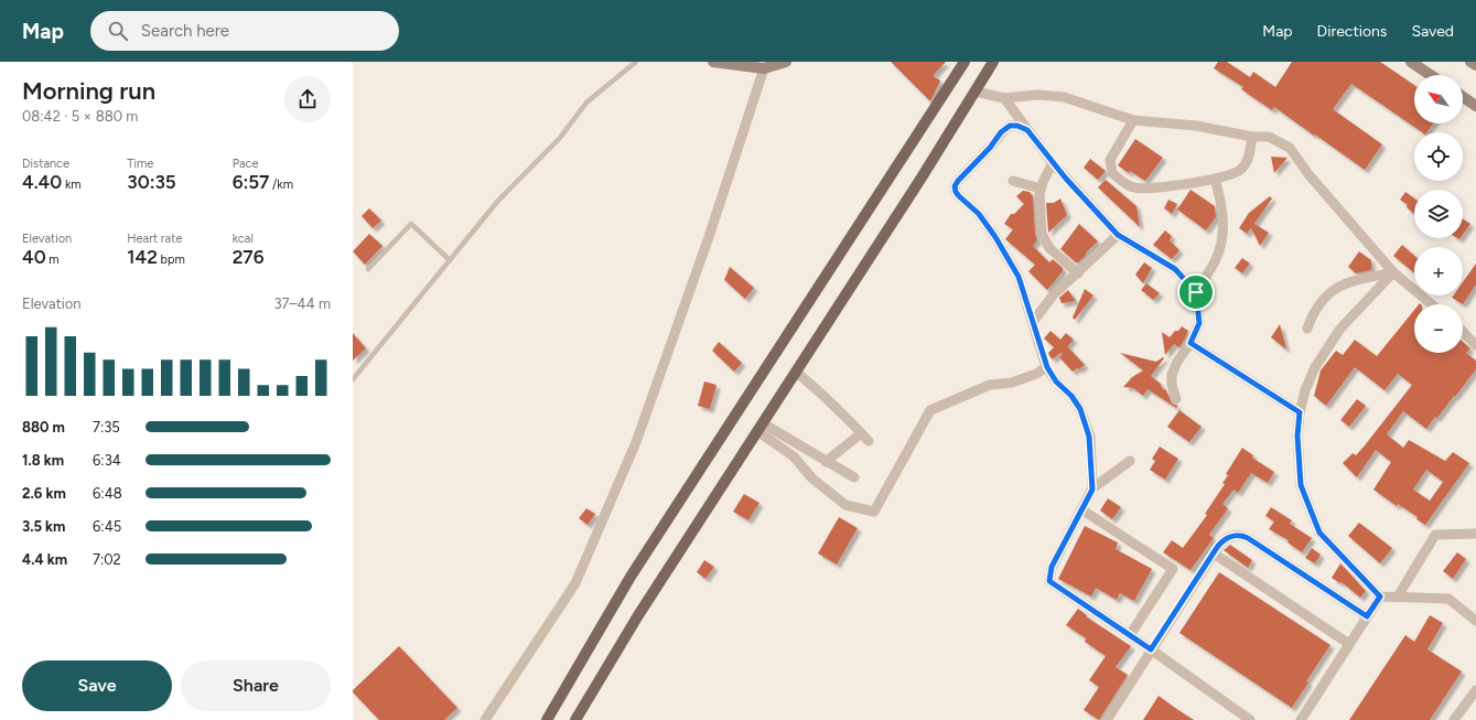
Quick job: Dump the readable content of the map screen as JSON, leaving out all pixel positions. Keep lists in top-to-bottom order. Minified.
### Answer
{"north":"top left","page":{"header":"Map","search":"Search here","nav":["Map","Directions","Saved"],"heading":["Morning run","08:42 · 5 × 880 m"],"map_buttons":["+","−"],"stats":[["Distance","4.40 km"],["Time","30:35"],["Pace","6:57 /km"],["Elevation","40 m"],["Heart rate","142 bpm"],["kcal","276"]],"chart":["Elevation","37–44 m"],"list":[{"name":"880 m","note":"7:35"},{"name":"1.8 km","note":"6:34"},{"name":"2.6 km","note":"6:48"},{"name":"3.5 km","note":"6:45"},{"name":"4.4 km","note":"7:02"}],"buttons":["Save","Share"]}}
